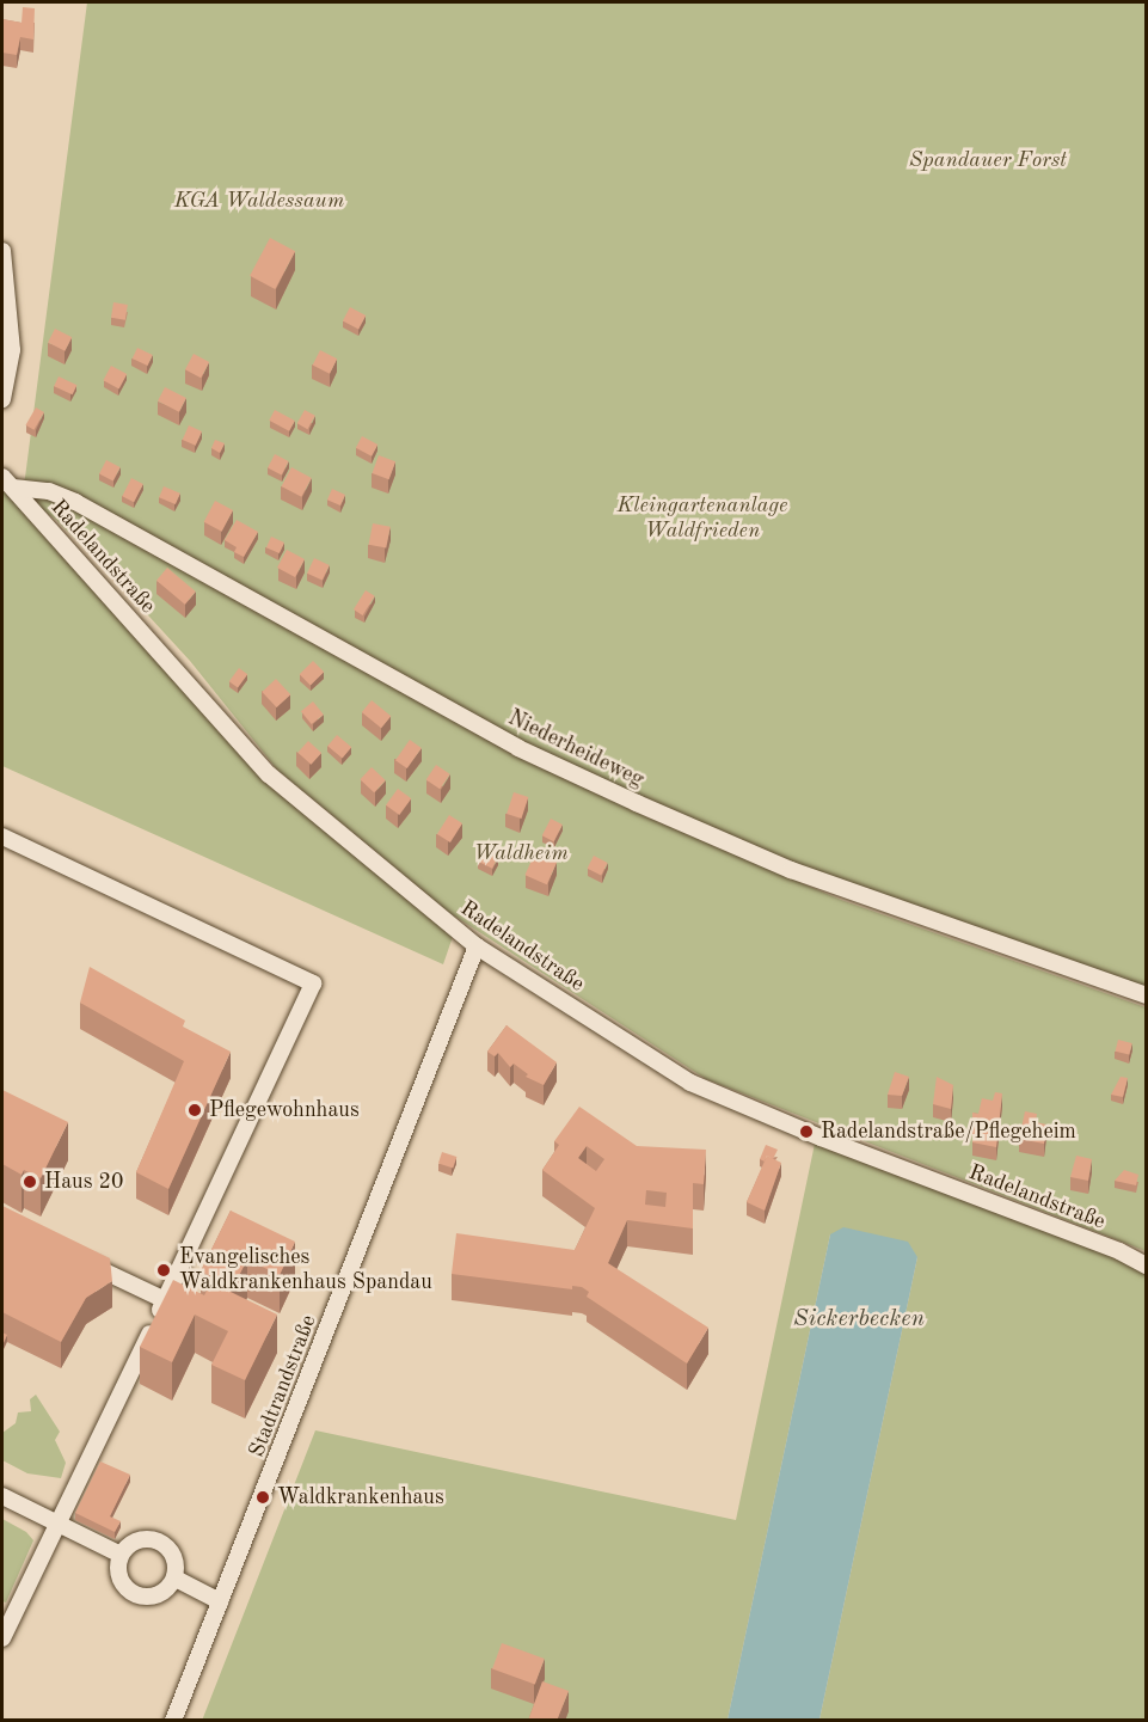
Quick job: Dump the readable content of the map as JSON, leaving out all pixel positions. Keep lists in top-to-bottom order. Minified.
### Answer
{"streets":{"street":["Radelandstraße","Niederheideweg","Stadtrandstraße"]},"crossings":[["Radelandstraße","Niederheideweg"],["Radelandstraße","Stadtrandstraße"]],"water":["Sickerbecken"],"parks":["Spandauer Forst","KGA Waldessaum","Kleingartenanlage Waldfrieden","Waldheim"],"places":["Pflegewohnhaus","Radelandstraße/Pflegeheim","Haus 20","Evangelisches Waldkrankenhaus Spandau","Waldkrankenhaus"]}
